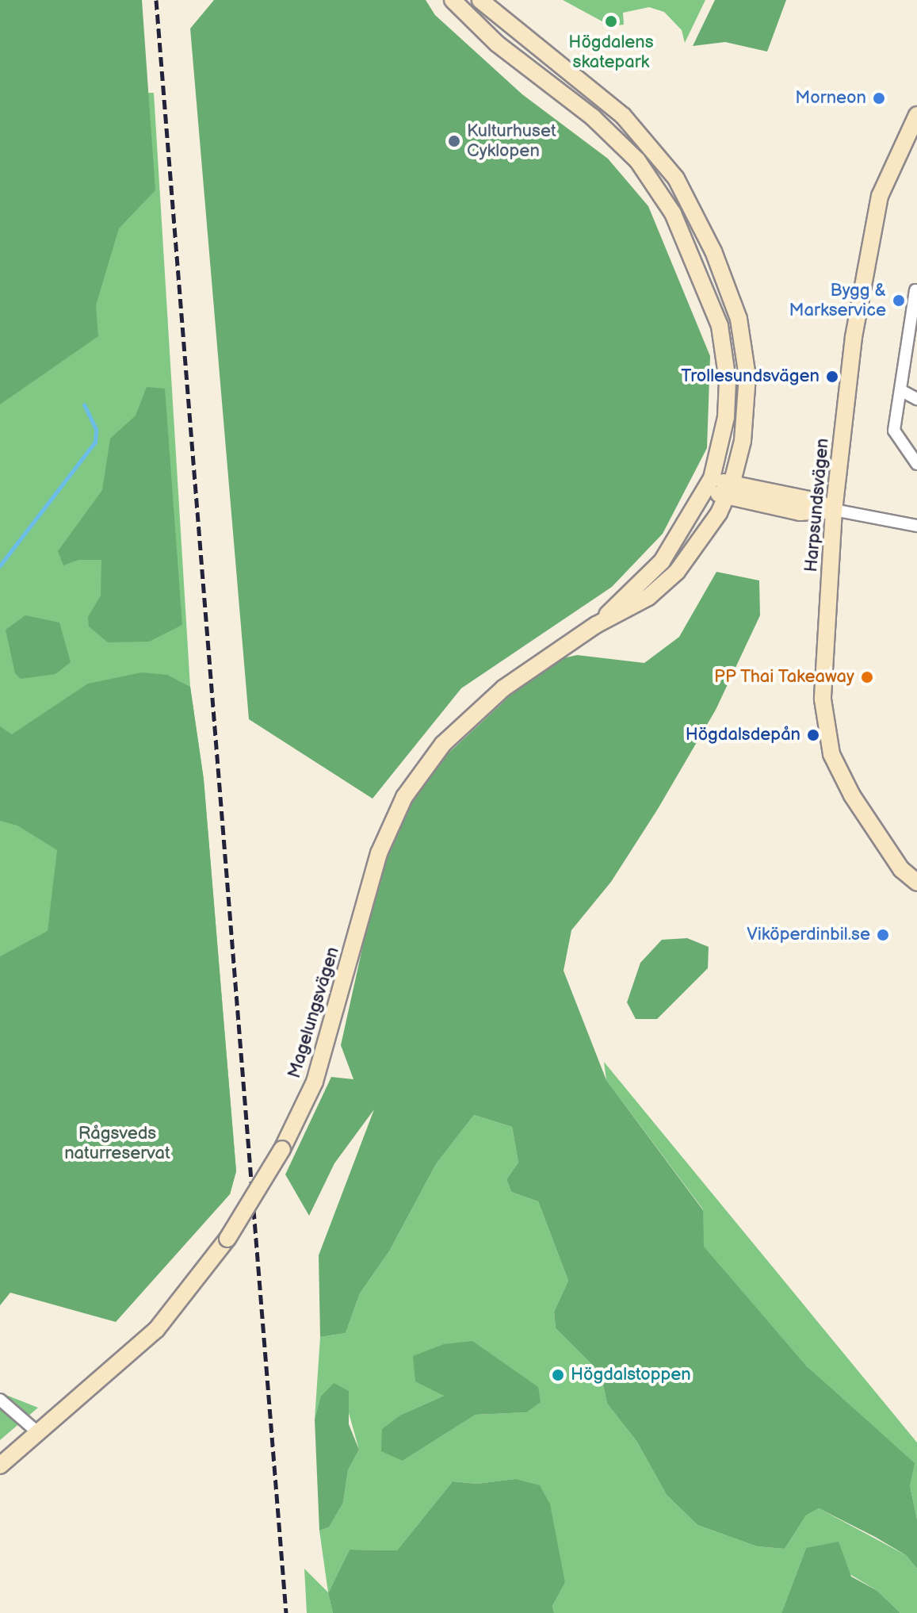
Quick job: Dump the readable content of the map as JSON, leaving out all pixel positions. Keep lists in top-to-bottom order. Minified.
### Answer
{"streets":{"main road":["Harpsundsvägen","Magelungsvägen"]},"parks":["Rågsveds naturreservat"],"places":["Högdalens skatepark","Morneon","Kulturhuset Cyklopen","Bygg & Markservice","Trollesundsvägen","PP Thai Takeaway","Högdalsdepån","Viköperdinbil.se","Högdalstoppen"]}
